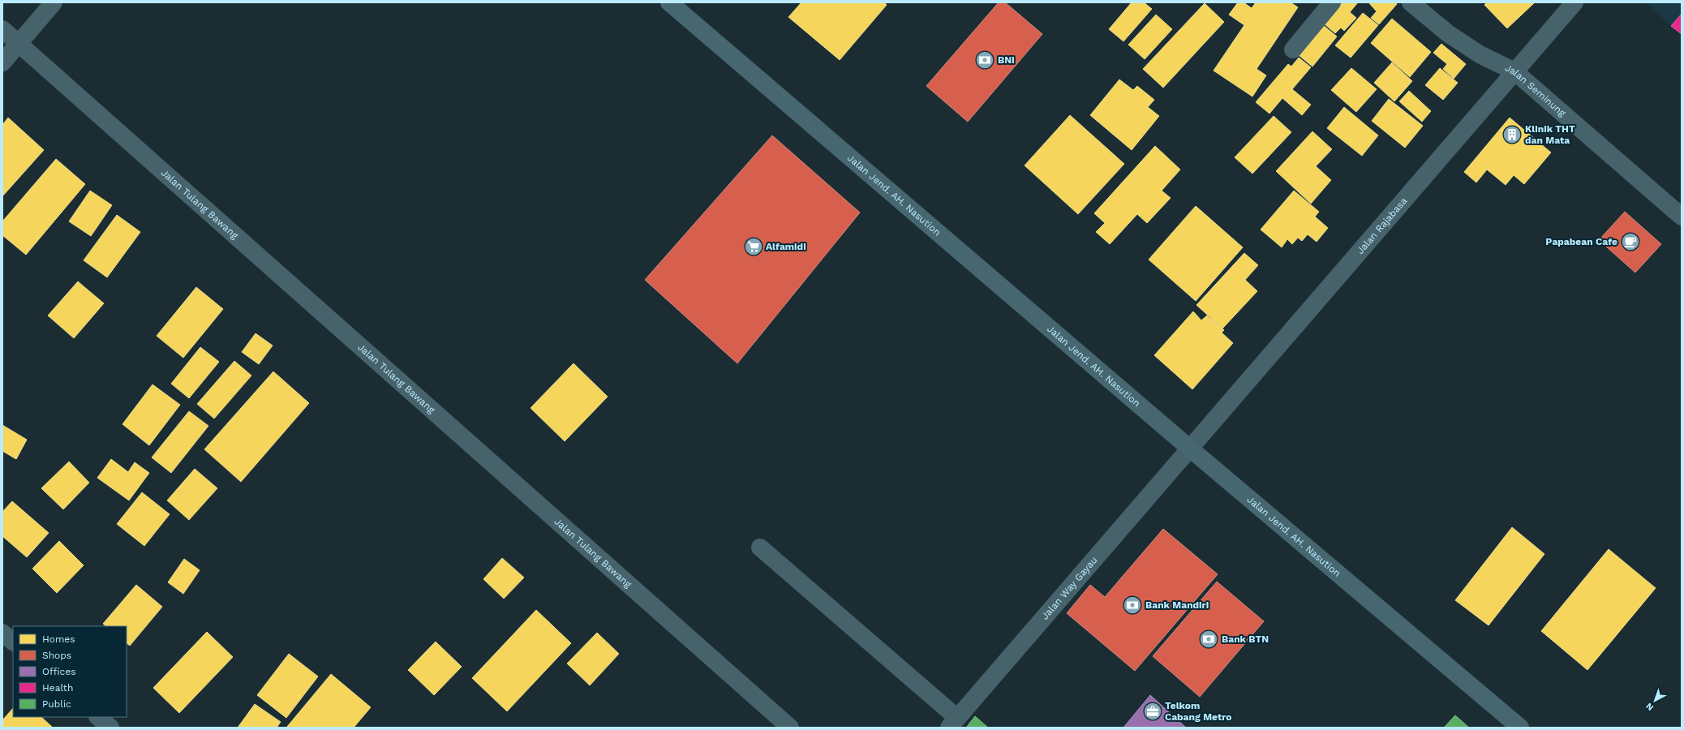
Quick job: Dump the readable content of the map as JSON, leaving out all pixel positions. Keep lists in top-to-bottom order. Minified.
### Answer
{"streets":{"highway":["Jalan Jend. AH. Nasution"],"street":["Jalan Seminung","Jalan Tulang Bawang","Jalan Rajabasa","Jalan Way Gayau"]},"crossings":[["Jalan Seminung","Jalan Rajabasa"],["Jalan Jend. AH. Nasution","Jalan Rajabasa"],["Jalan Jend. AH. Nasution","Jalan Way Gayau"],["Jalan Rajabasa","Jalan Way Gayau"]],"places":{"bank":["BNI","Bank Mandiri","Bank BTN"],"building":["Klinik THT dan Mata"],"cafe":["Papabean Cafe"],"supermarket":["Alfamidi"],"office":["Telkom Cabang Metro"]},"legend":["Homes","Shops","Offices","Health","Public"],"north":"bottom left"}
